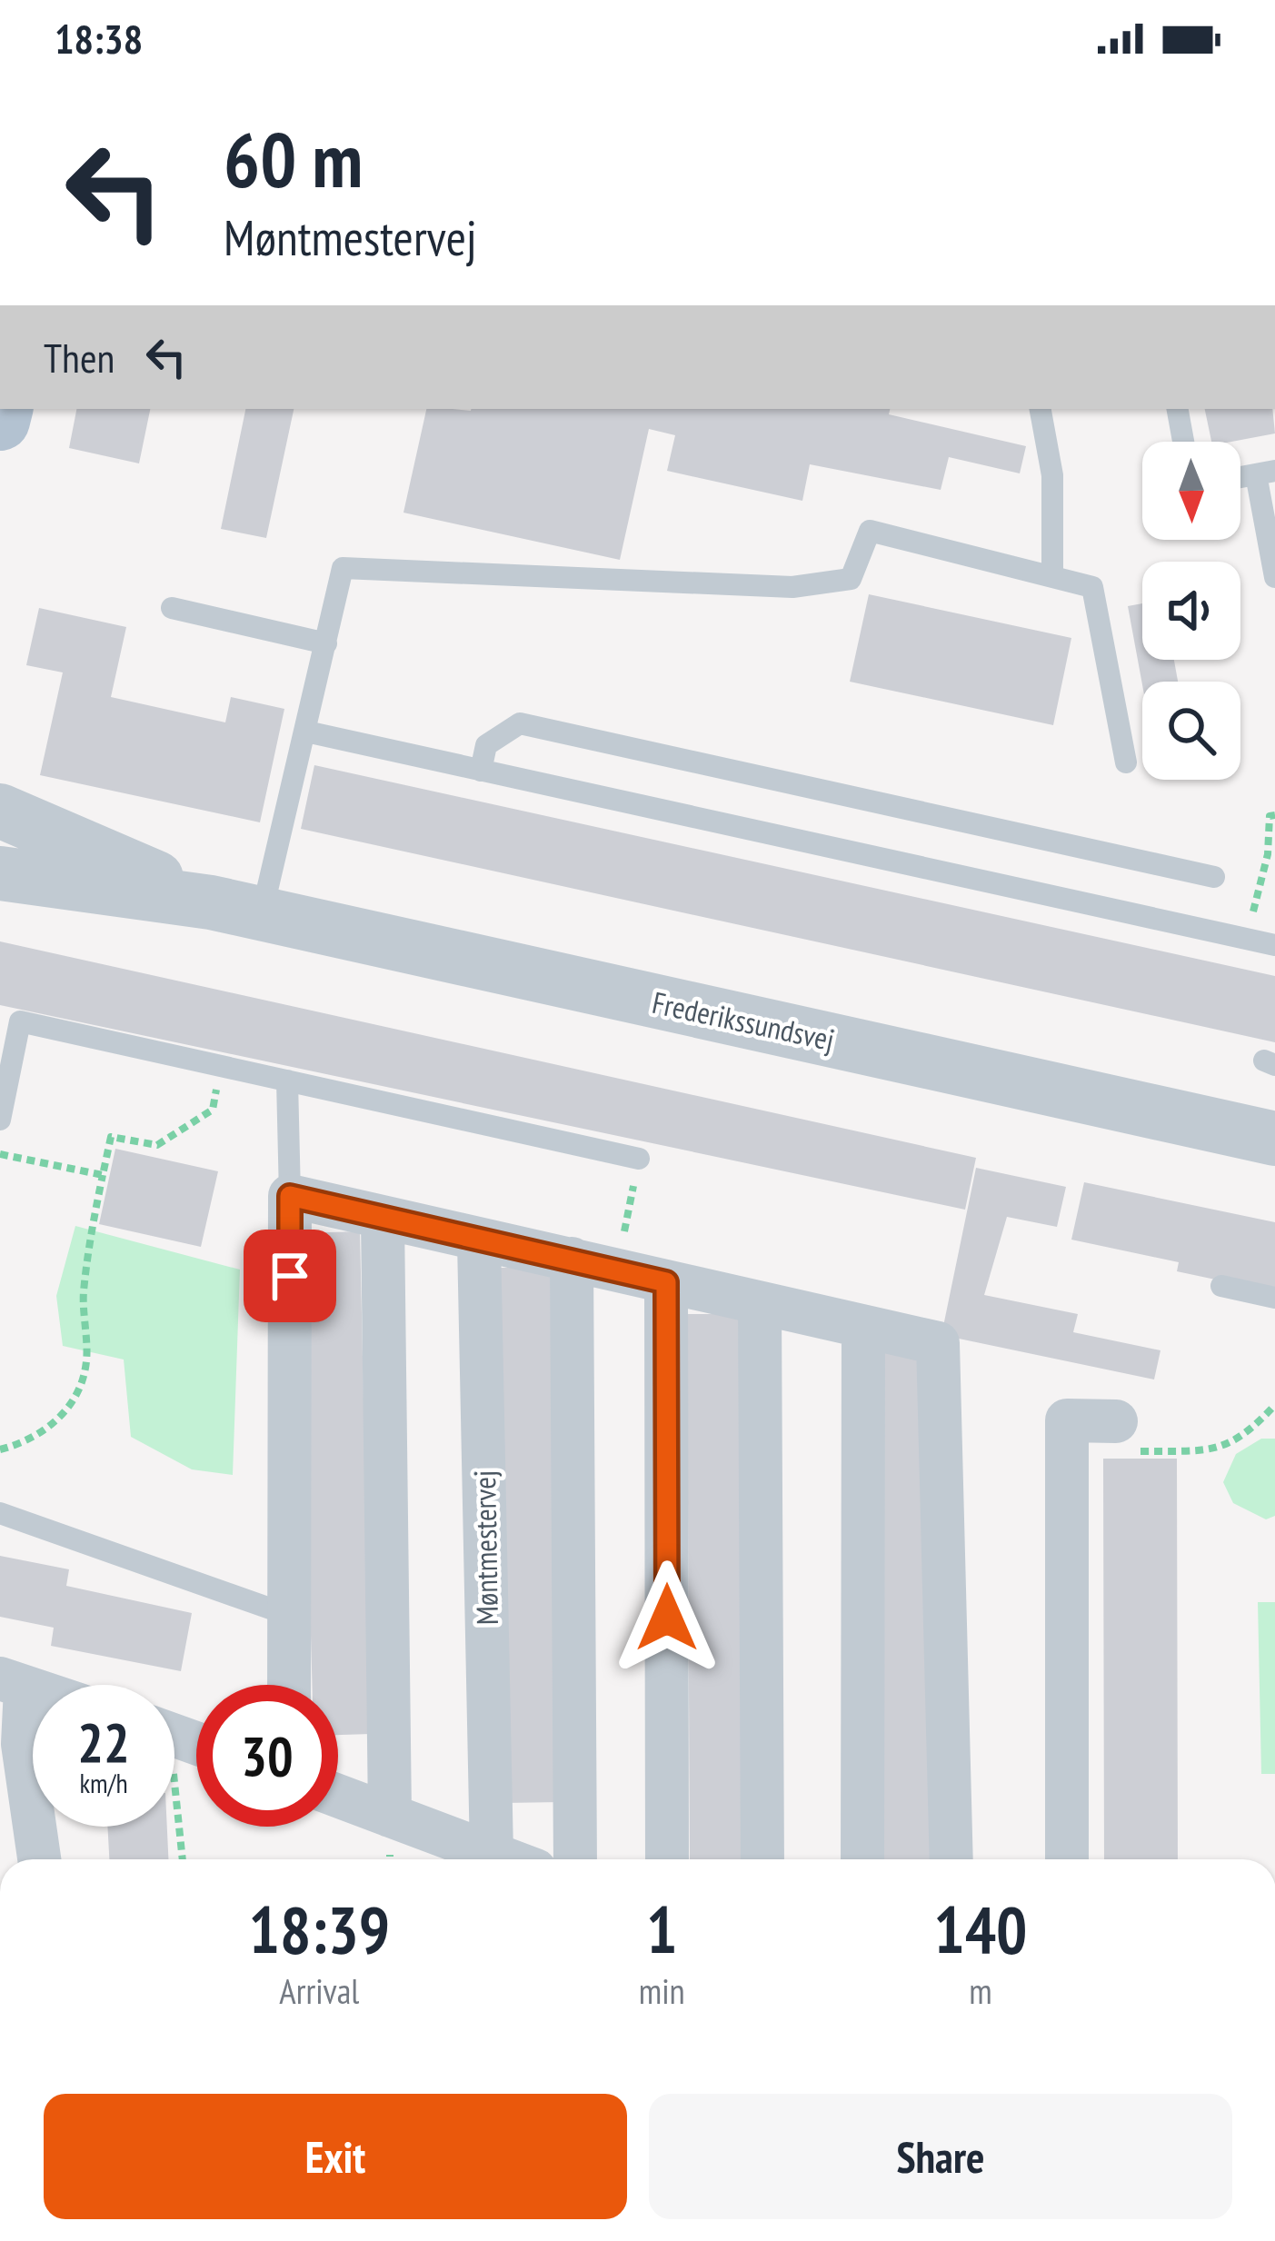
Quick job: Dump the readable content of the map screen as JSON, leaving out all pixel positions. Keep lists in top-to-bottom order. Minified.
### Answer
{"streets":{"street":["Frederikssundsvej","Møntmestervej"]},"north":"bottom","page":{"status":"18:38","turn":["60 m","Møntmestervej"],"then":"Then","speed":"22 km/h","limit":"30","eta":["18:39","Arrival","1","min","140","m"],"buttons":["Exit","Share"]}}
